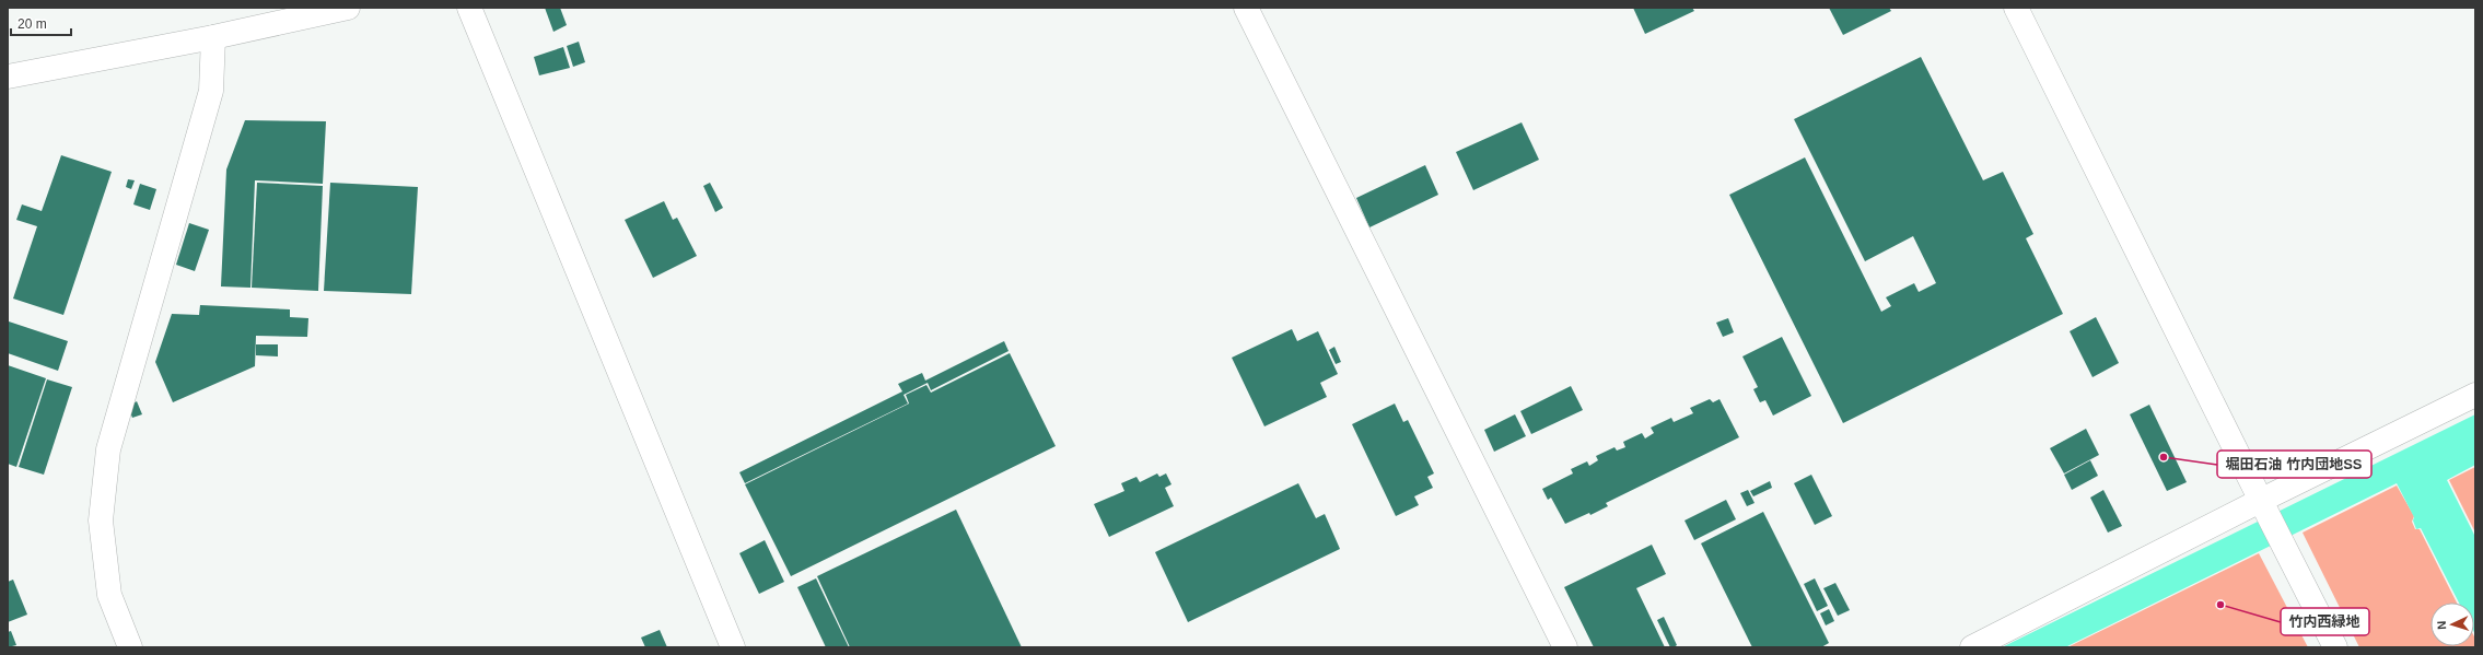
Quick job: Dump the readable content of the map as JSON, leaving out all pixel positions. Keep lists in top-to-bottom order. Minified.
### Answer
{"places":["堀田石油 竹内団地SS","竹内西緑地"],"scale_bar":"20 m","north":"left"}
